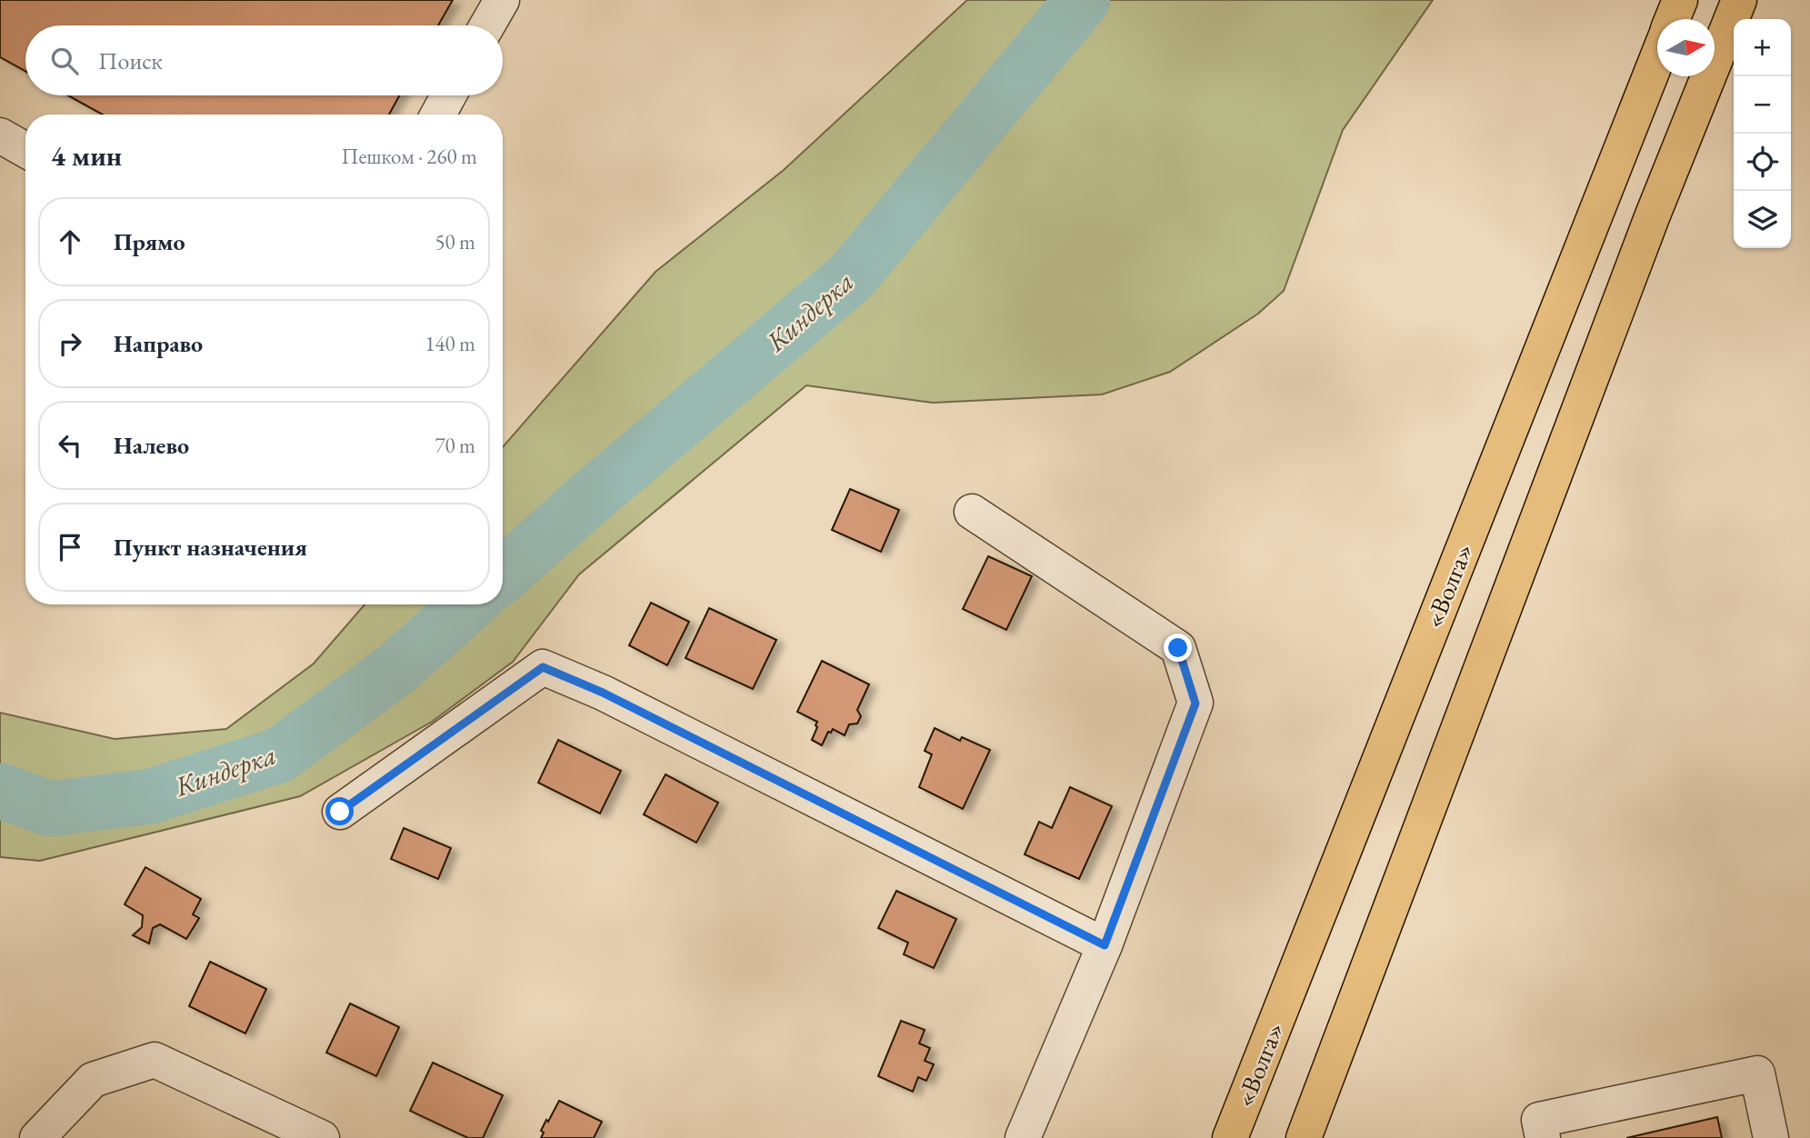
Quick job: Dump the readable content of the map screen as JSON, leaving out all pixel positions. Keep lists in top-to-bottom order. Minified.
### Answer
{"streets":{"highway":["«Волга»"]},"water":["Киндерка"],"north":"right","page":{"map_buttons":["+","−"],"search":"Поиск","heading":["4 мин","Пешком · 260 m"],"list":[["Прямо","50 m"],["Направо","140 m"],["Налево","70 m"],"Пункт назначения"]}}
